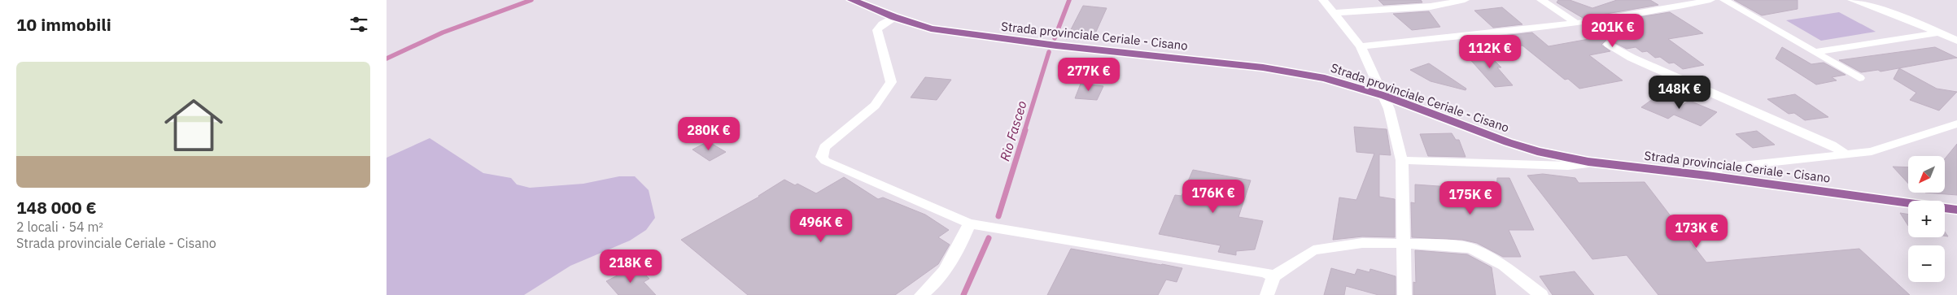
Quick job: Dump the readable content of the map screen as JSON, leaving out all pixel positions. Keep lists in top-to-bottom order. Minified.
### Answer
{"streets":{"main road":["Strada provinciale Ceriale - Cisano"]},"water":["Rio Fasceo"],"north":"bottom left","page":{"heading":"10 immobili","price":["201K €","112K €","277K €","148K €","280K €","176K €","175K €","496K €","173K €","218K €"],"list":[{"name":"148 000 €","note":"2 locali · 54 m² · Strada provinciale Ceriale - Cisano"}],"map_buttons":["+","−"]}}
